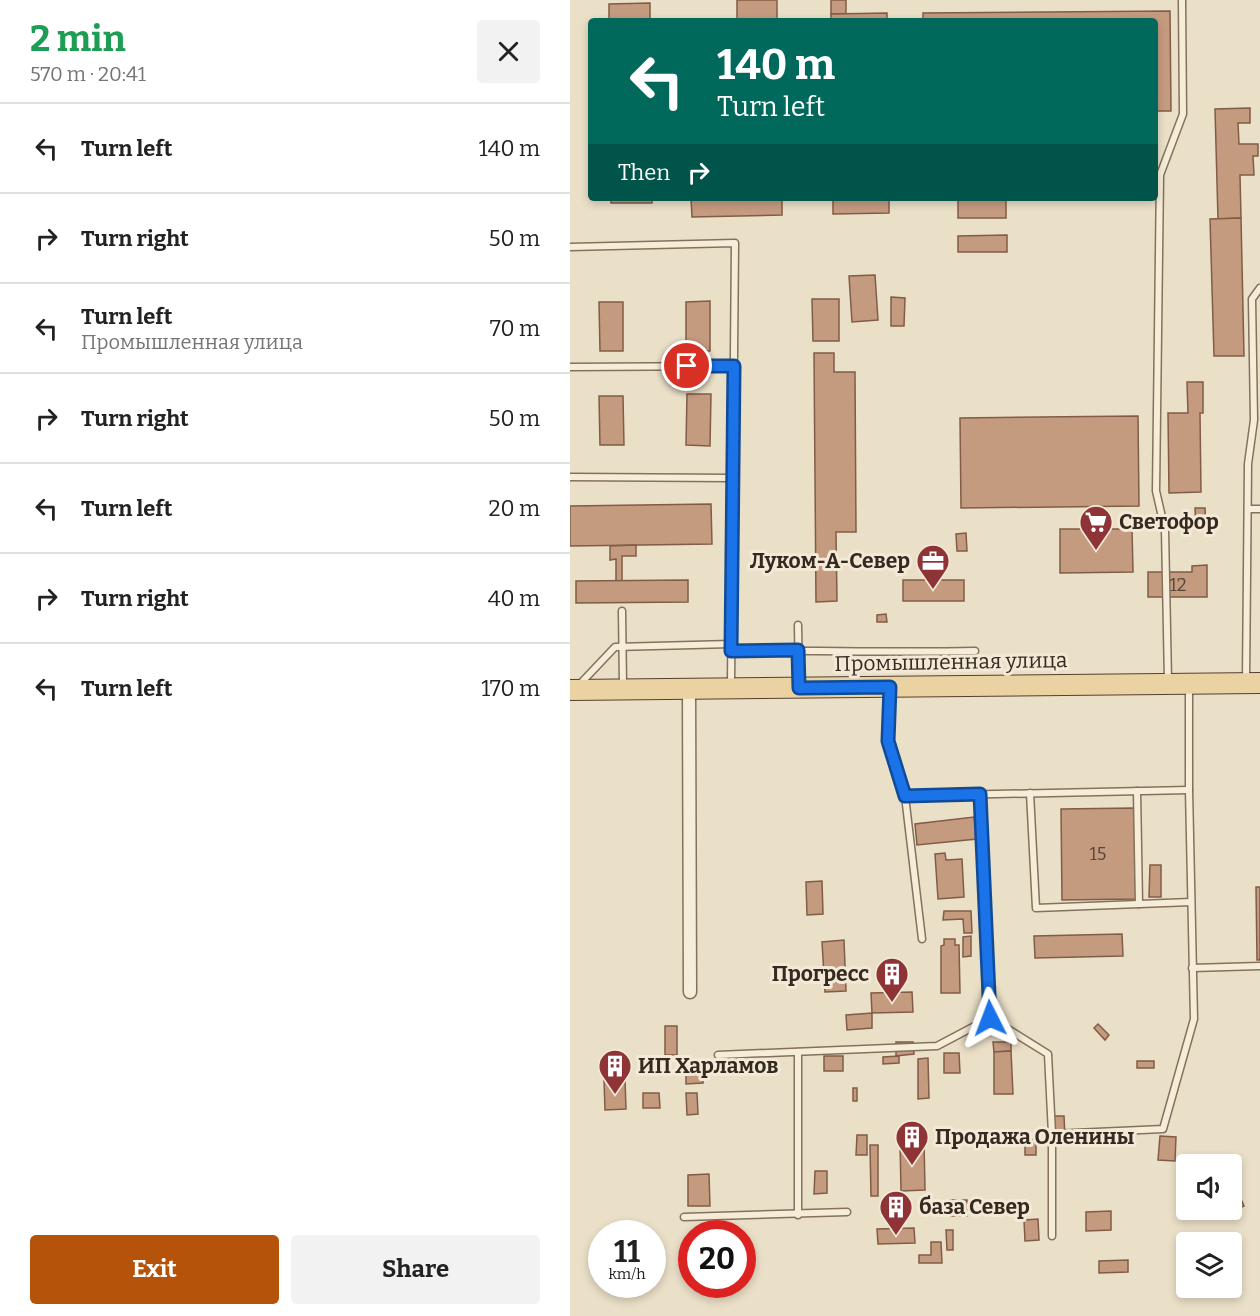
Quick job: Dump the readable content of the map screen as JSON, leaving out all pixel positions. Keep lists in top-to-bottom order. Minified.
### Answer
{"streets":{"main road":["Промышленная улица"]},"places":{"supermarket":["Светофор"],"office":["Луком-А-Север"],"building":["Прогресс","ИП Харламов","Продажа Оленины","база Север"]},"house_numbers":["12","15"],"page":{"heading":["2 min","570 m · 20:41"],"turn":["140 m","Turn left"],"list":[{"name":"Turn left","value":"140 m"},{"name":"Turn right","value":"50 m"},{"name":"Turn left","note":"Промышленная улица","value":"70 m"},{"name":"Turn right","value":"50 m"},{"name":"Turn left","value":"20 m"},{"name":"Turn right","value":"40 m"},{"name":"Turn left","value":"170 m"}],"then":"Then","speed":"11 km/h","limit":"20","buttons":["Exit","Share"]}}
